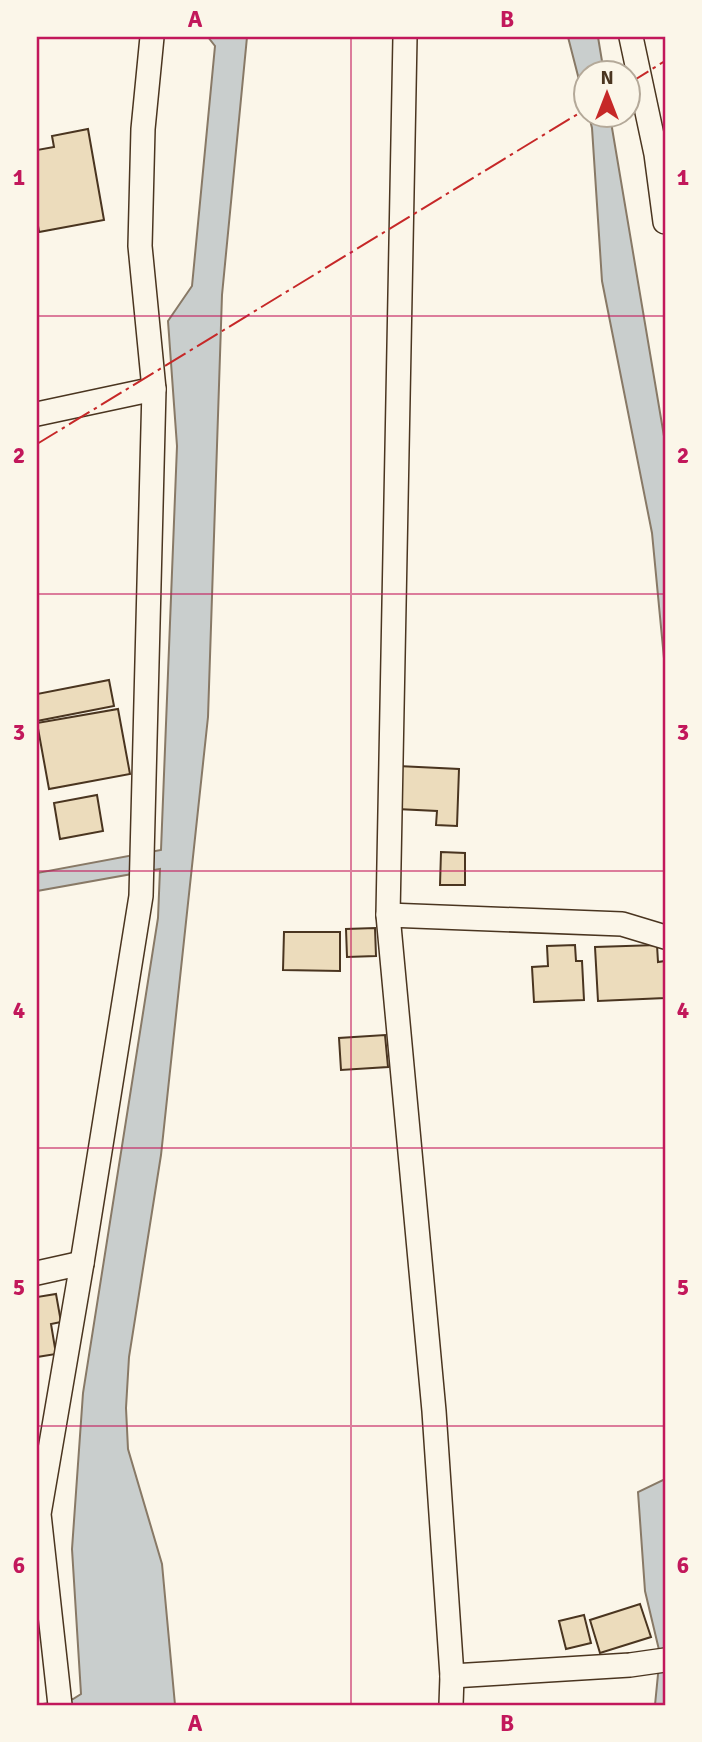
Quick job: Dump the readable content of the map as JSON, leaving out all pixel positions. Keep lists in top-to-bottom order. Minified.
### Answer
{"north":"top","grid":{"columns":["A","B"],"rows":["1","2","3","4","5","6"]}}
